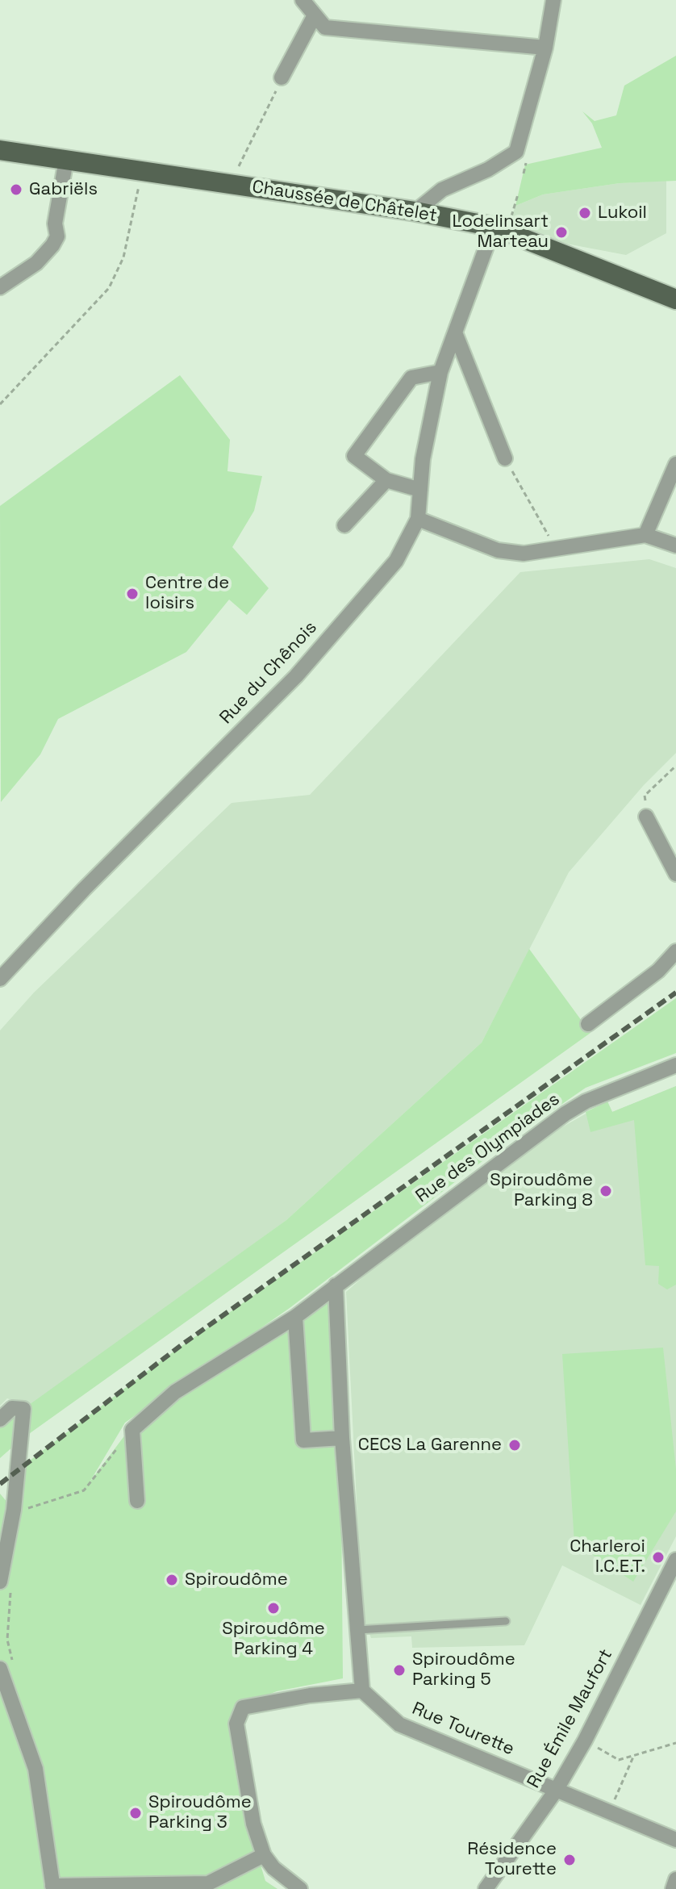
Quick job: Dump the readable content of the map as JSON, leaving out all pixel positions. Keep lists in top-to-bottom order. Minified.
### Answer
{"streets":{"main road":["Chaussée de Châtelet"],"street":["Rue du Chênois","Rue des Olympiades","Rue Émile Maufort","Rue Tourette"]},"crossings":[["Chaussée de Châtelet","Rue du Chênois"],["Rue Émile Maufort","Rue Tourette"]],"places":["Gabriëls","Lukoil","Lodelinsart Marteau","Centre de loisirs","Spiroudôme Parking 8","CECS La Garenne","Charleroi I.C.E.T.","Spiroudôme","Spiroudôme Parking 4","Spiroudôme Parking 5","Spiroudôme Parking 3","Résidence Tourette"]}
